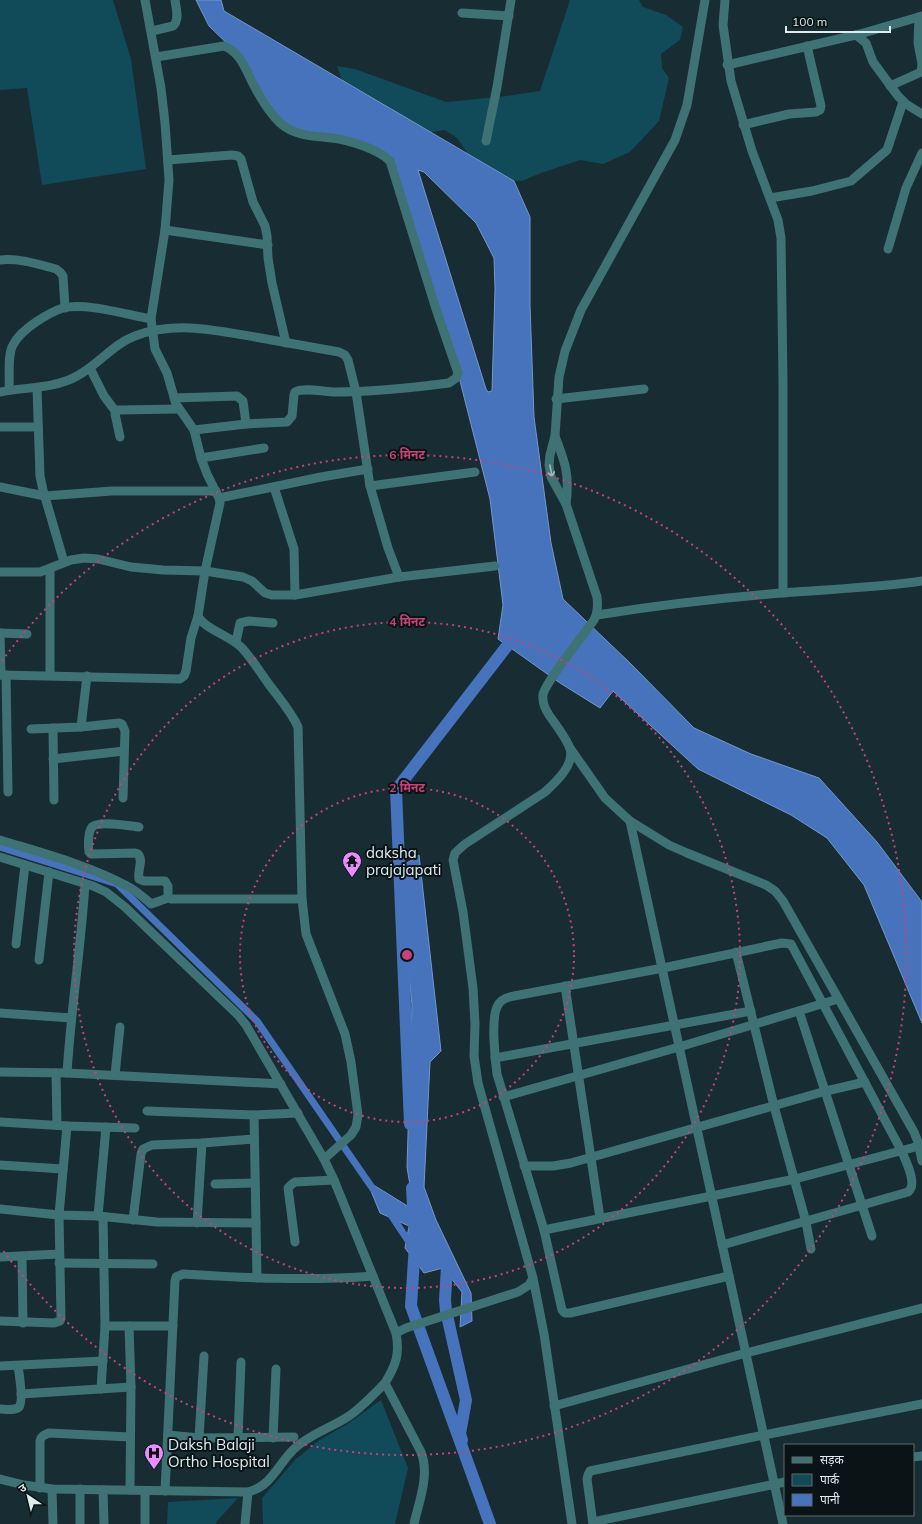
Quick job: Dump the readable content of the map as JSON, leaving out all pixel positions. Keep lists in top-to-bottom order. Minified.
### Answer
{"places":{"temple":["daksha prajajapati"],"hospital":["Daksh Balaji Ortho Hospital"]},"legend":["सड़क","पार्क","पानी"],"scale_bar":"100 m","north":"top left","rings":["6 मिनट","4 मिनट","2 मिनट"]}
